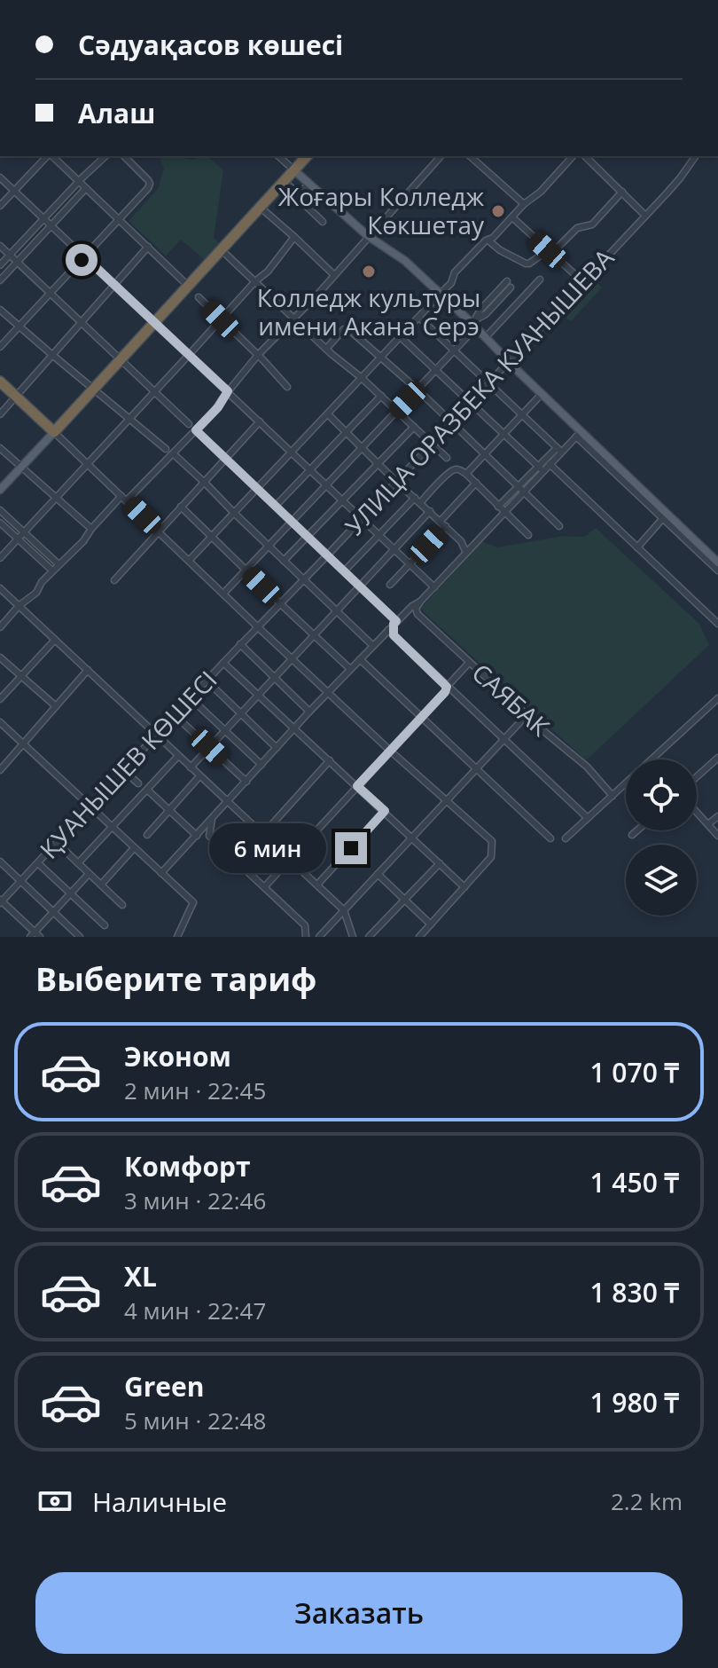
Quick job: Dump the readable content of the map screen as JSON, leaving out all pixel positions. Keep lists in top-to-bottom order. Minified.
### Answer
{"streets":{"street":["УЛИЦА ОРАЗБЕКА КУАНЫШЕВА","САЯБАК","ҚУАНЫШЕВ КӨШЕСІ"]},"crossings":[["УЛИЦА ОРАЗБЕКА КУАНЫШЕВА","ҚУАНЫШЕВ КӨШЕСІ"]],"places":["Жоғары Колледж Көкшетау","Колледж культуры имени Акана Серэ"],"page":{"banner":["Сәдуақасов көшесі","Алаш"],"bubble":"6 мин","heading":"Выберите тариф","list":[{"name":"Эконом","note":"2 мин · 22:45","value":"1 070 ₸"},{"name":"Комфорт","note":"3 мин · 22:46","value":"1 450 ₸"},{"name":"XL","note":"4 мин · 22:47","value":"1 830 ₸"},{"name":"Green","note":"5 мин · 22:48","value":"1 980 ₸"}],"pay":["Наличные","2.2 km"],"buttons":"Заказать"}}
